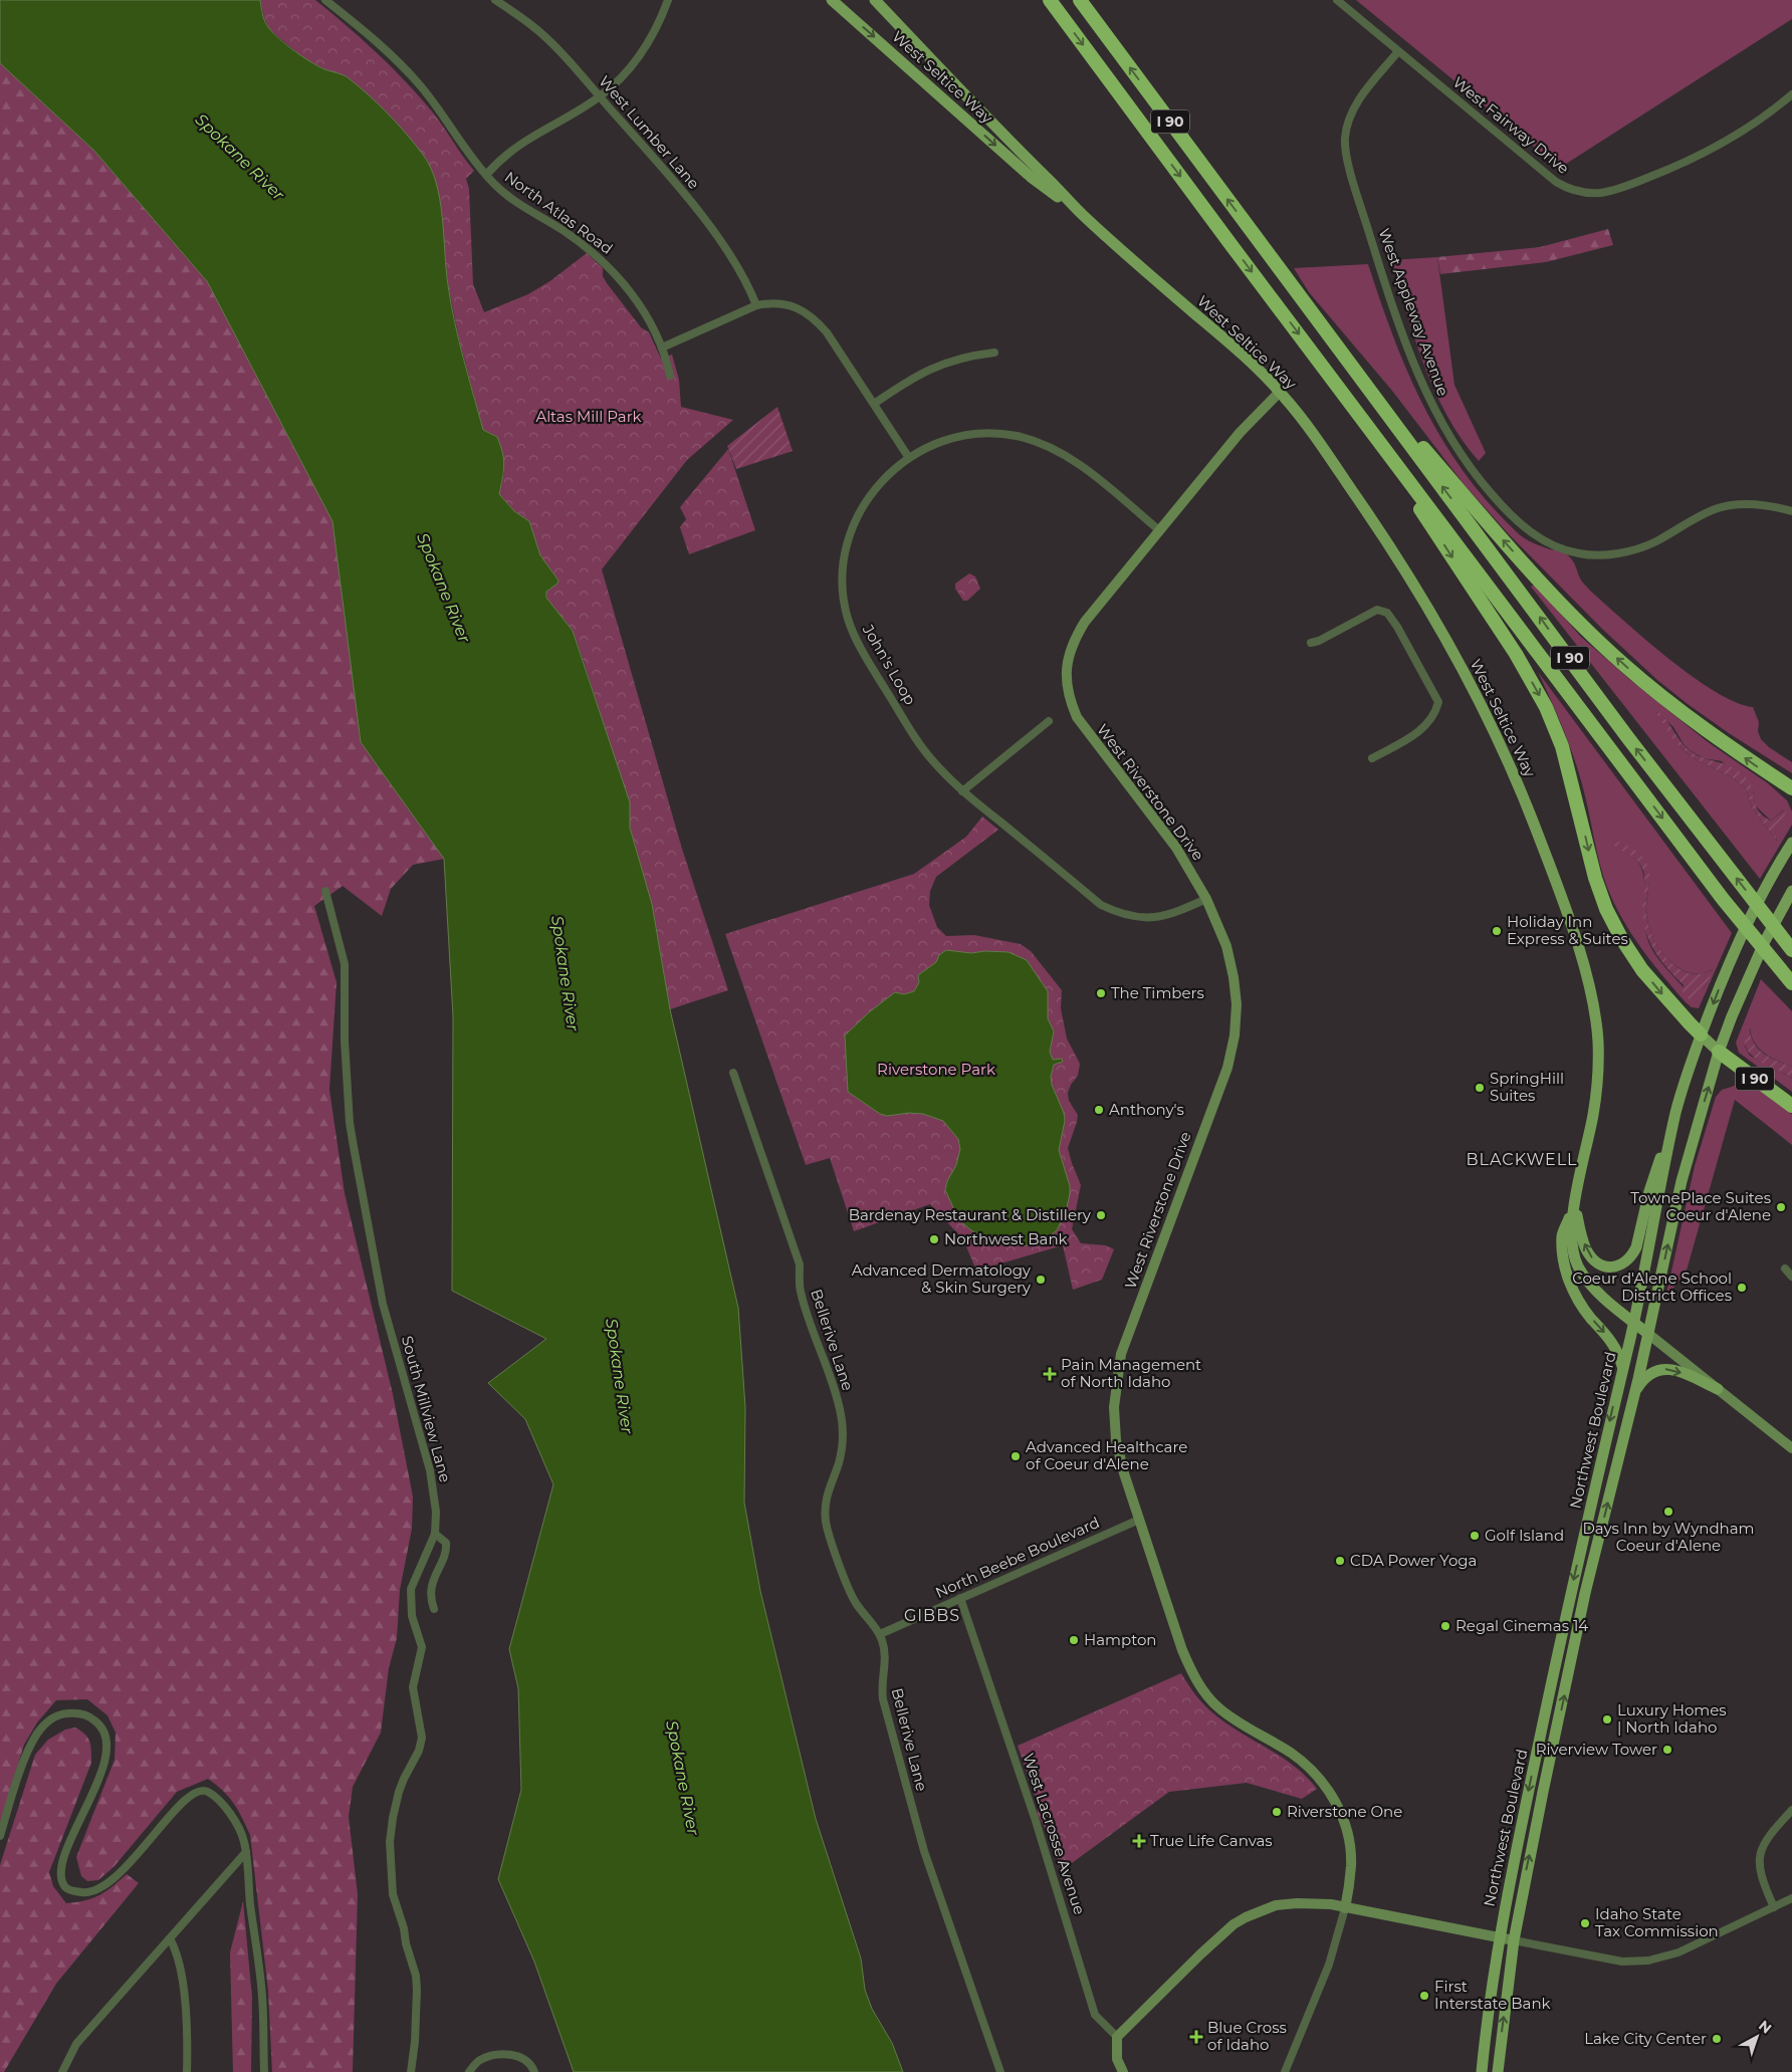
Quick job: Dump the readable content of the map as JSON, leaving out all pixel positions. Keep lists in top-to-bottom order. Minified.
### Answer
{"streets":{"highway":["I 90"],"main road":["West Seltice Way","Northwest Boulevard"],"street":["West Fairway Drive","West Lumber Lane","North Atlas Road","West Appleway Avenue","John's Loop","West Riverstone Drive","Bellerive Lane","South Millview Lane","North Beebe Boulevard","West Lacrosse Avenue"]},"crossings":[["West Seltice Way","West Riverstone Drive"],["West Seltice Way","Northwest Boulevard"],["I 90","Northwest Boulevard"],["West Fairway Drive","West Appleway Avenue"],["John's Loop","West Riverstone Drive"],["West Riverstone Drive","North Beebe Boulevard"],["Bellerive Lane","North Beebe Boulevard"],["North Beebe Boulevard","West Lacrosse Avenue"]],"districts":["BLACKWELL","GIBBS"],"water":["Spokane River"],"parks":["Altas Mill Park","Riverstone Park"],"places":{"other":["Holiday Inn Express & Suites","The Timbers","SpringHill Suites","Anthony's","TownePlace Suites Coeur d'Alene","Bardenay Restaurant & Distillery","Northwest Bank","Advanced Dermatology & Skin Surgery","Coeur d'Alene School District Offices","Advanced Healthcare of Coeur d'Alene","Days Inn by Wyndham Coeur d'Alene","Golf Island","CDA Power Yoga","Regal Cinemas 14","Hampton","Luxury Homes | North Idaho","Riverview Tower","Riverstone One","Idaho State Tax Commission","First Interstate Bank","Lake City Center"],"health":["Pain Management of North Idaho","True Life Canvas","Blue Cross of Idaho"]},"north":"top right"}
